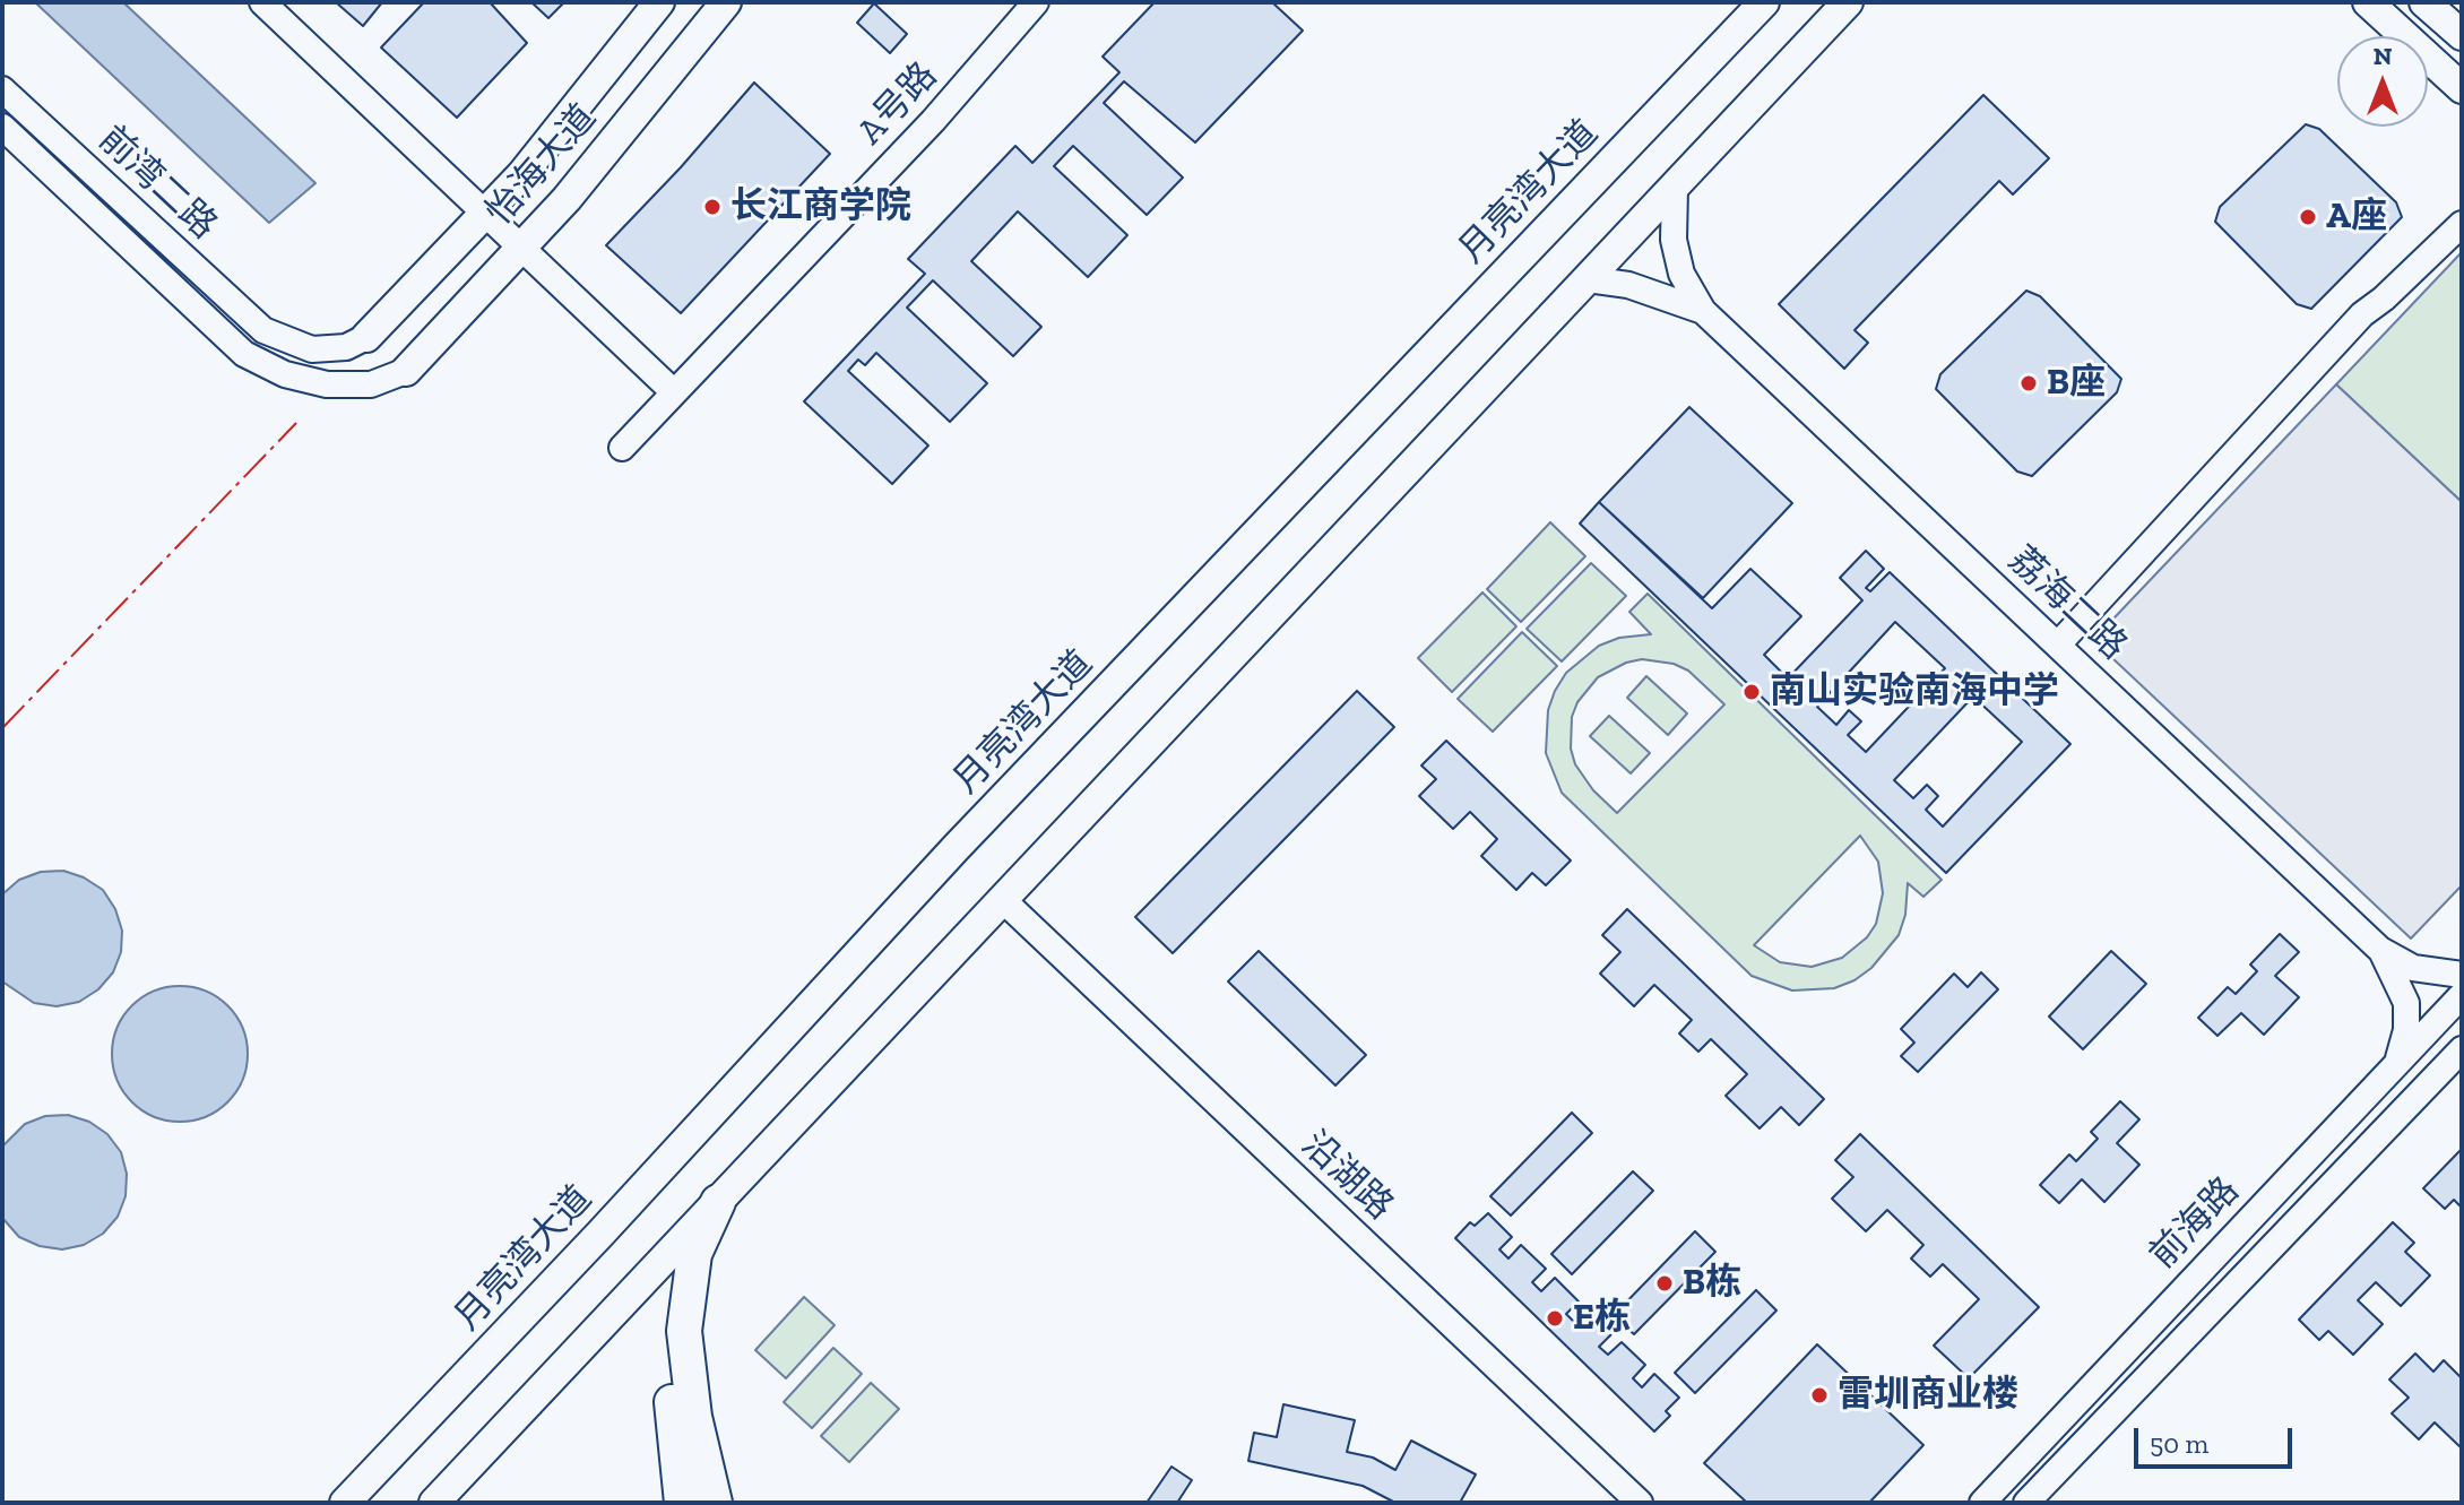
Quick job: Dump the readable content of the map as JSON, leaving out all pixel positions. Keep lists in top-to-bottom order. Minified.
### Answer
{"streets":{"main road":["怡海大道","月亮湾大道"],"street":["A号路","前湾二路","荔海二路","沿湖路","前海路"]},"crossings":[["怡海大道","前湾二路"],["荔海二路","前海路"]],"places":["长江商学院","A座","B座","南山实验南海中学","B栋","E栋","雷圳商业楼"],"scale_bar":"50 m","north":"top"}
